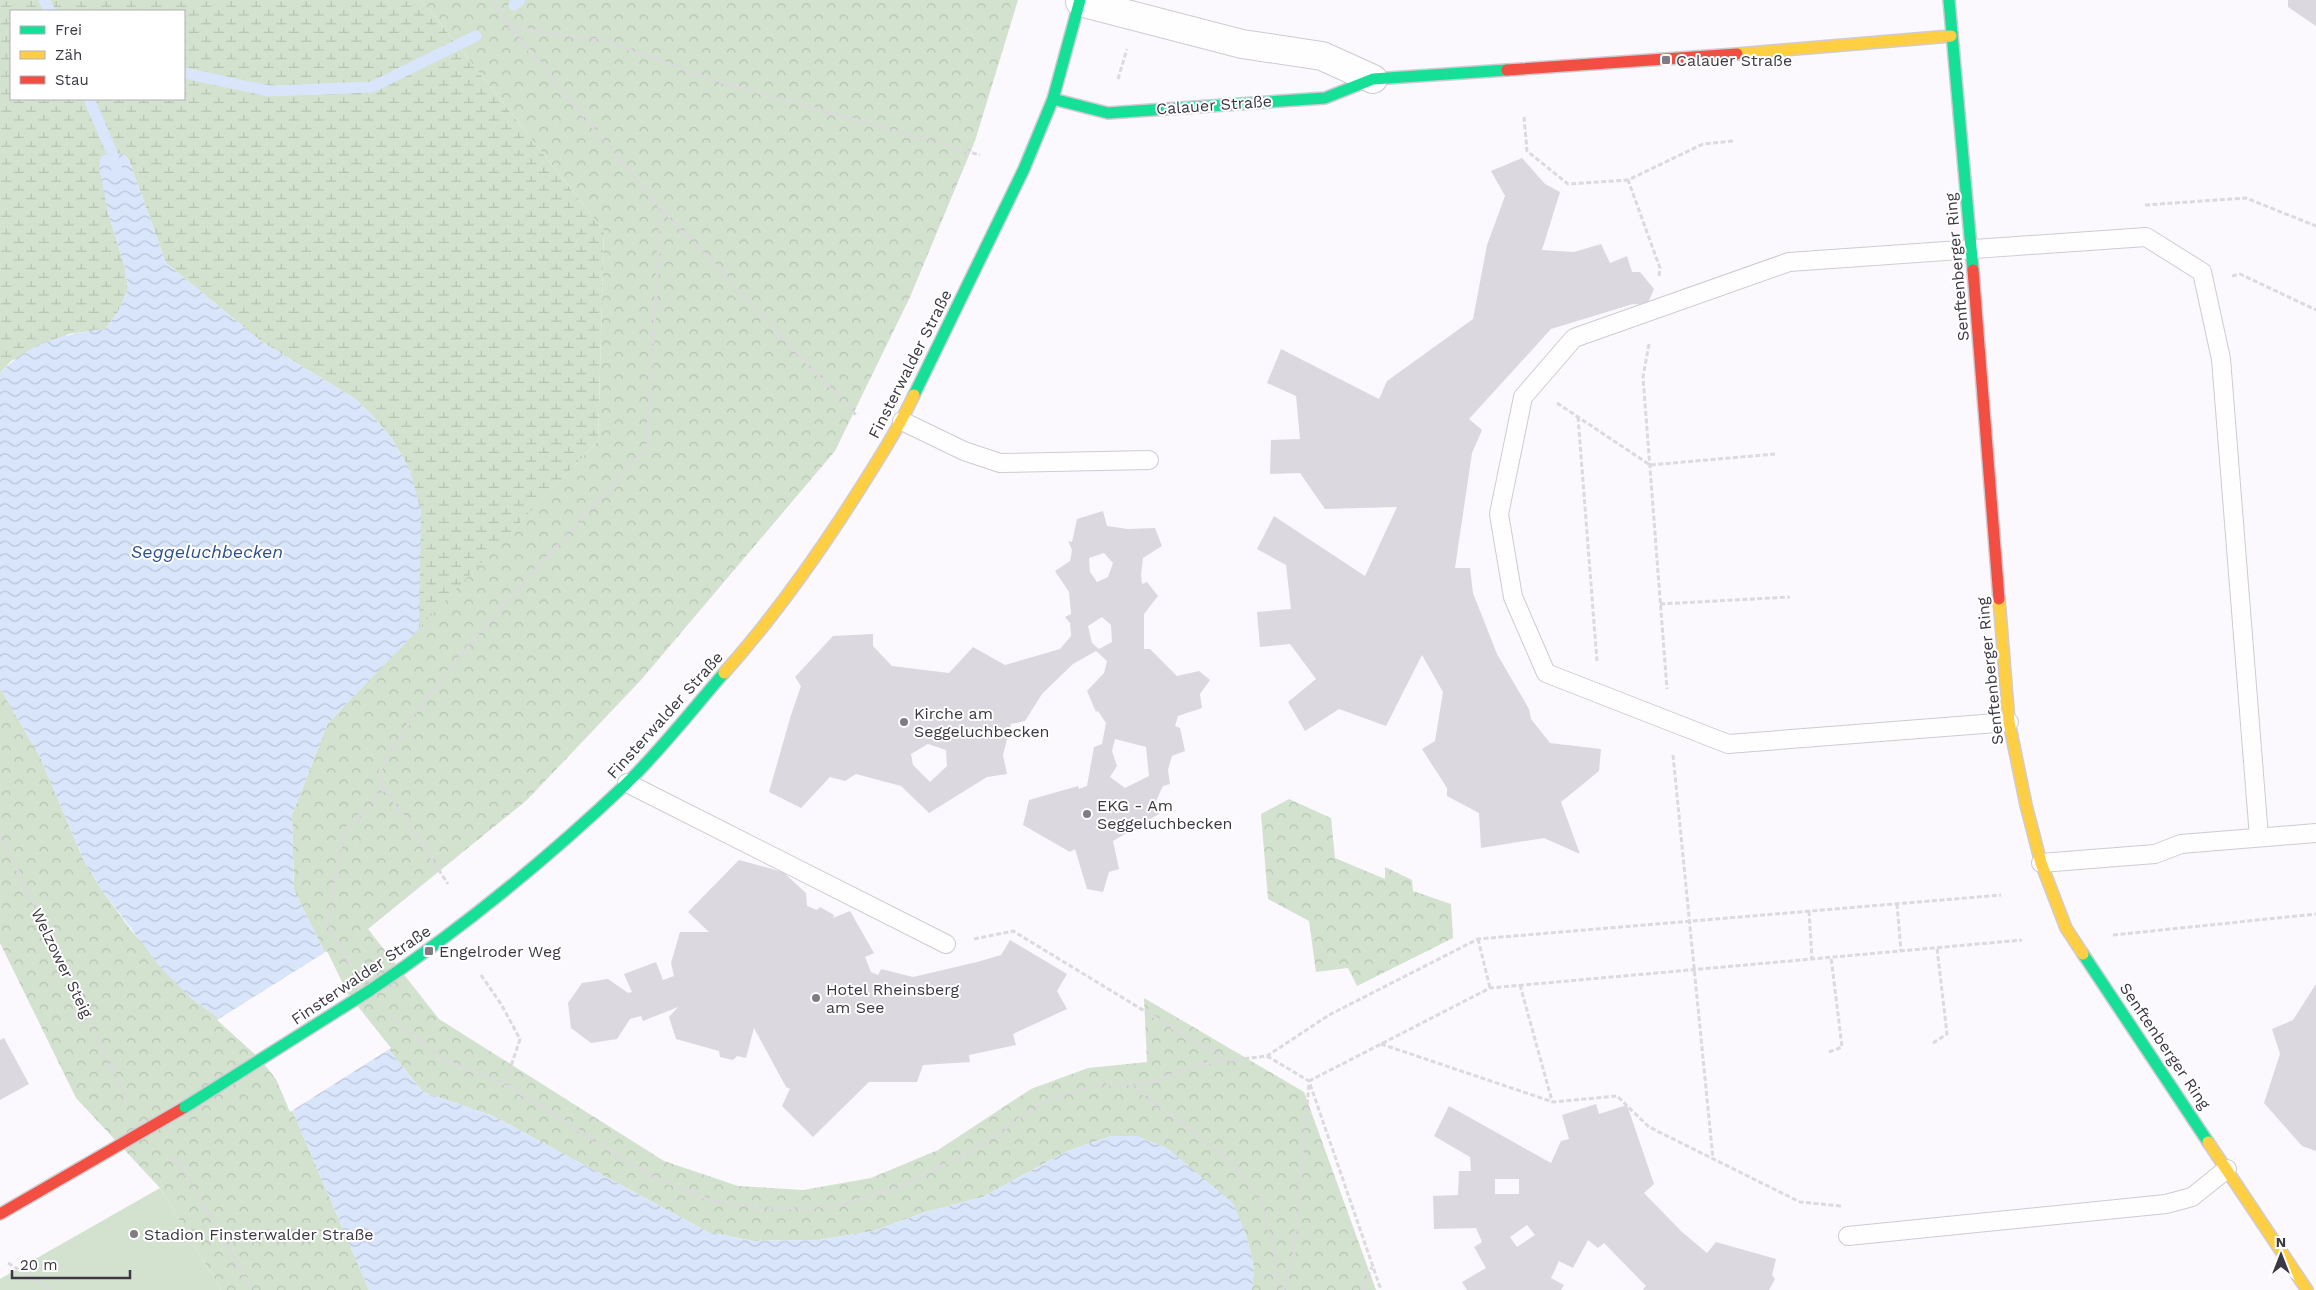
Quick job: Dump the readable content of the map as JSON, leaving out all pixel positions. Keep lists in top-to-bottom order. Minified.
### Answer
{"streets":{"street":["Calauer Straße","Senftenberger Ring","Finsterwalder Straße"],"path":["Welzower Steig"]},"crossings":[["Calauer Straße","Senftenberger Ring"],["Calauer Straße","Finsterwalder Straße"]],"water":["Seggeluchbecken"],"places":{"transit":["Calauer Straße","Engelroder Weg"],"other":["Kirche am Seggeluchbecken","EKG - Am Seggeluchbecken","Hotel Rheinsberg am See","Stadion Finsterwalder Straße"]},"legend":["Frei","Zäh","Stau"],"scale_bar":"20 m","north":"top"}
